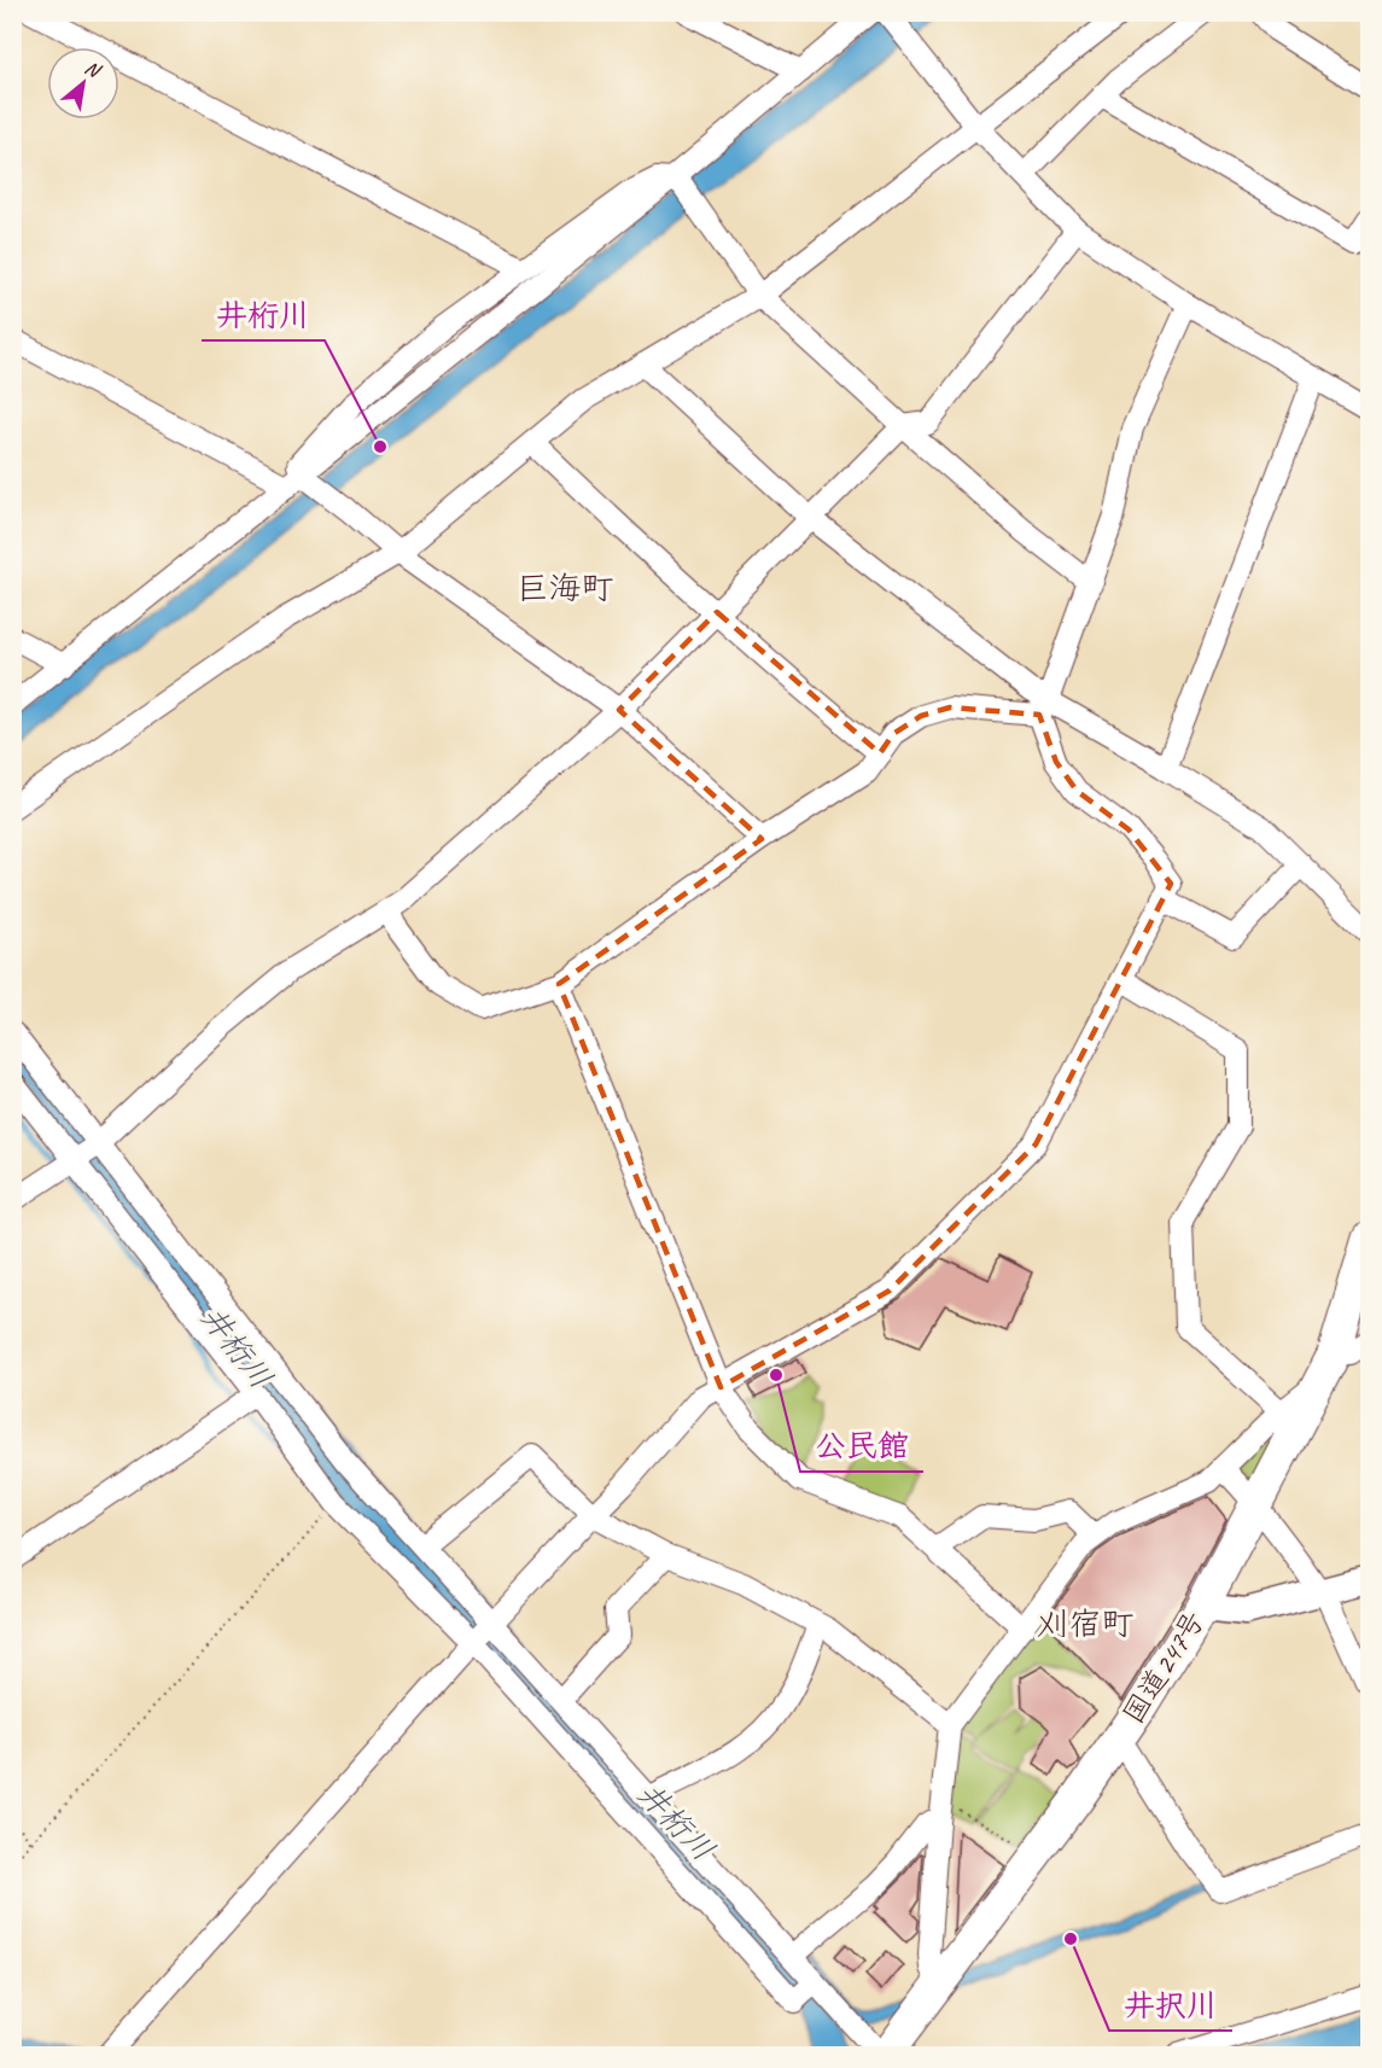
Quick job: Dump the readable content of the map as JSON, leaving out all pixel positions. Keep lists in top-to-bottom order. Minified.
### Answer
{"streets":{"highway":["国道247号"]},"districts":["巨海町","刈宿町"],"water":["井桁川"],"places":["井桁川","公民館","井択川"],"north":"top right"}
